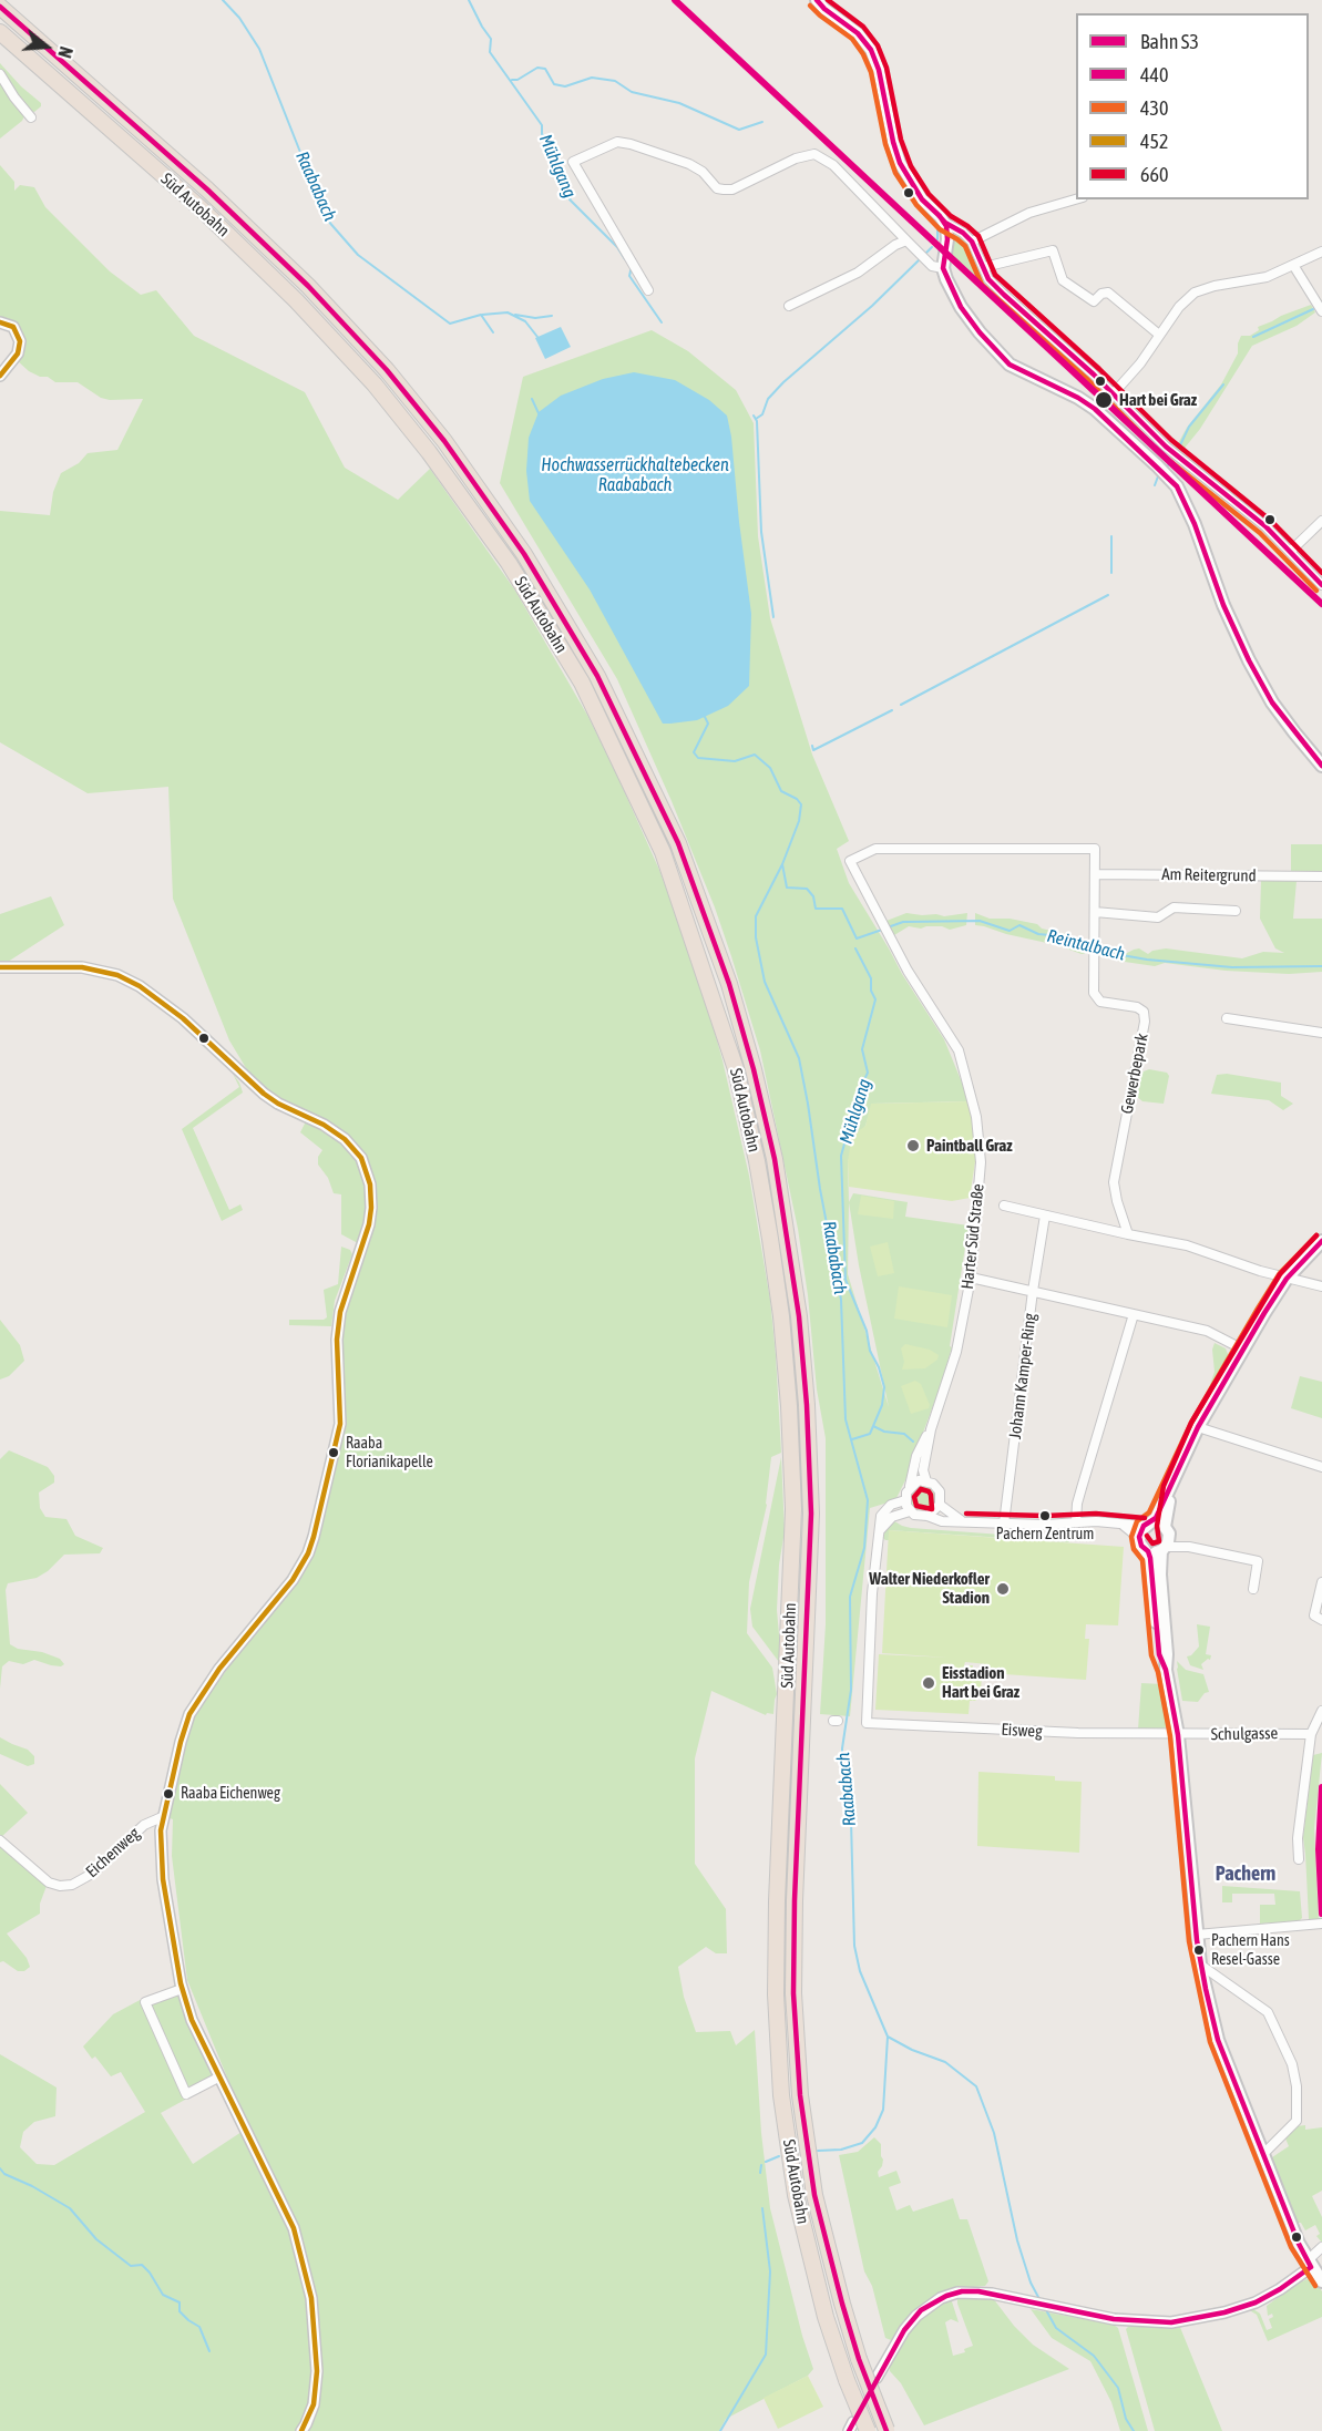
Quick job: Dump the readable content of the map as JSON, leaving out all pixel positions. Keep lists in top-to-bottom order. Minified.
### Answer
{"streets":{"highway":["Süd Autobahn"],"street":["Am Reitergrund","Gewerbepark","Harter Süd Straße","Johann Kamper-Ring","Eisweg","Schulgasse","Eichenweg"]},"crossings":[["Am Reitergrund","Gewerbepark"],["Gewerbepark","Harter Süd Straße"],["Eisweg","Schulgasse"]],"districts":["Pachern"],"water":["Mühlgang","Raababach","Hochwasserrückhaltebecken Raababach","Reintalbach"],"places":["Hart bei Graz","Paintball Graz","Raaba Florianikapelle","Pachern Zentrum","Walter Niederkofler Stadion","Eisstadion Hart bei Graz","Raaba Eichenweg","Pachern Hans Resel-Gasse"],"lines":["rail line S3","transit line 440","transit line 660","transit line 430","transit line 452"],"legend":["Bahn S3","440","430","452","660"],"north":"right"}
